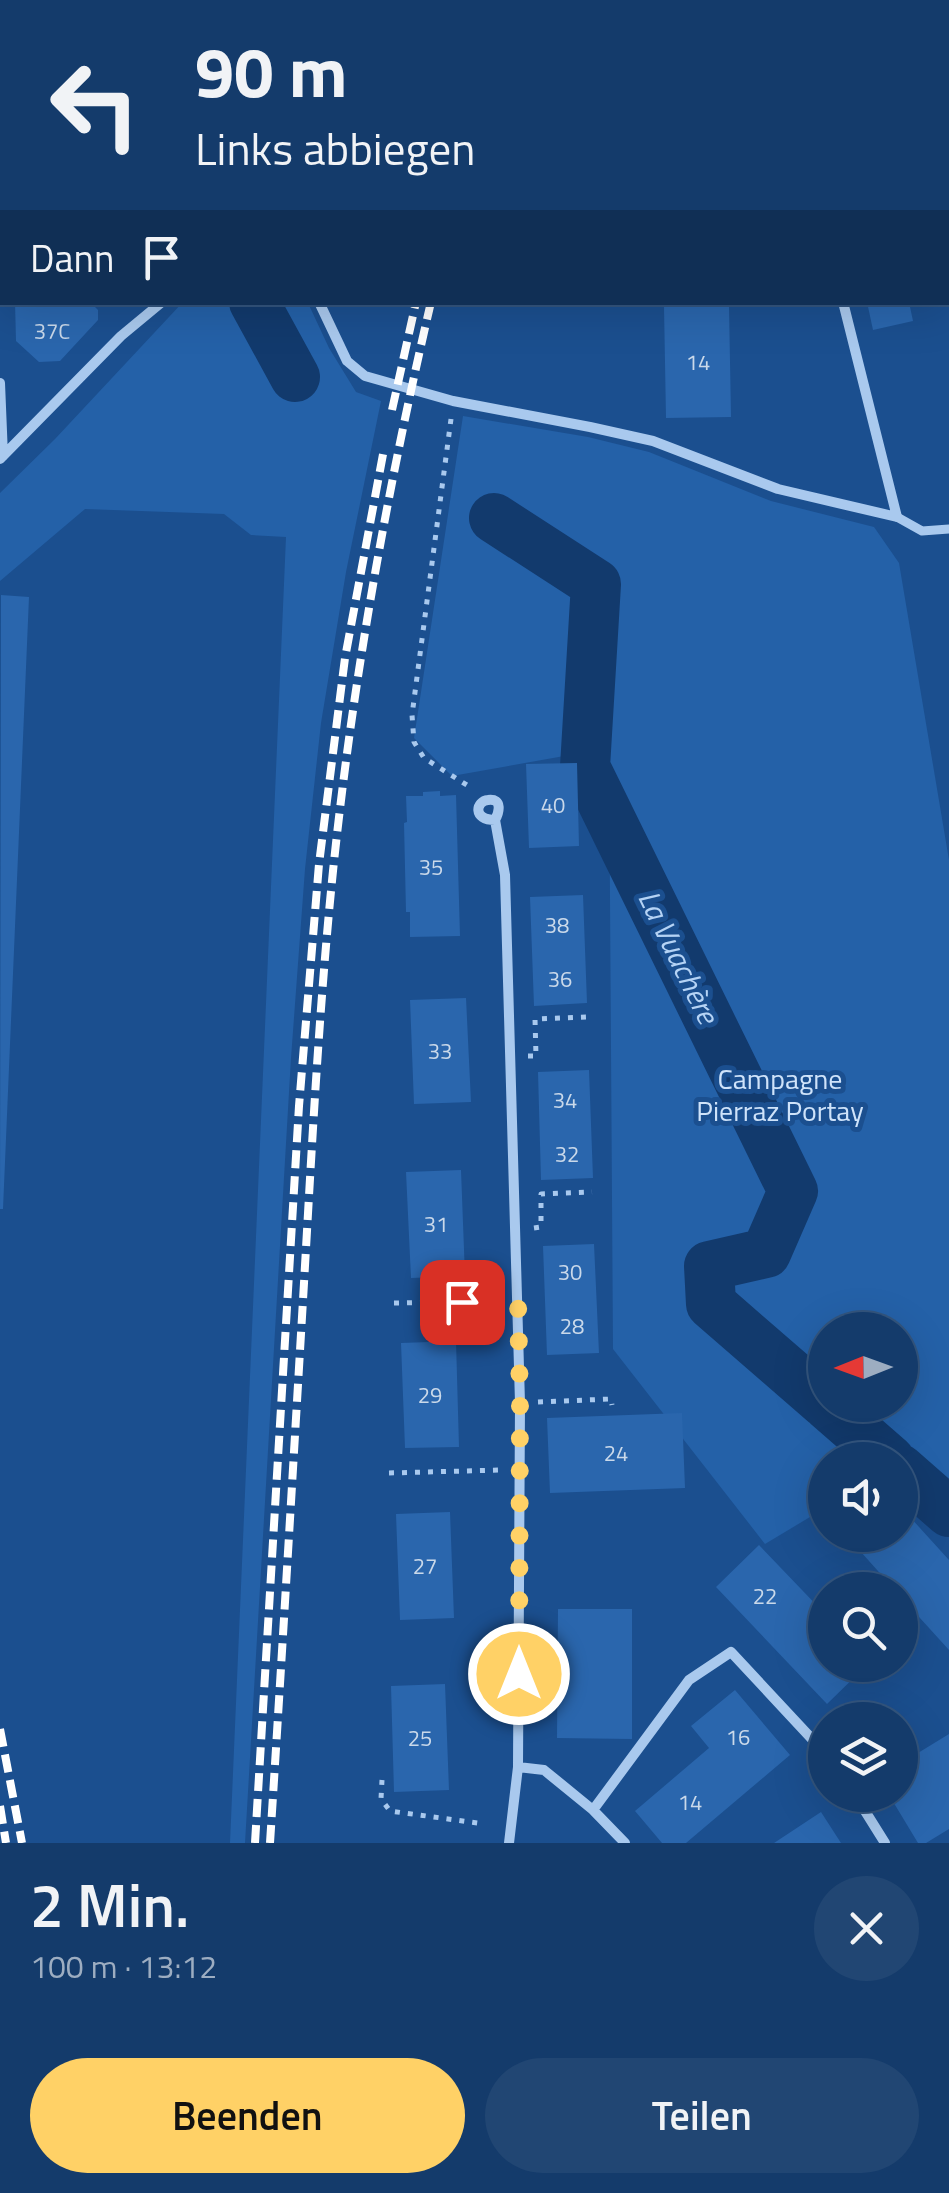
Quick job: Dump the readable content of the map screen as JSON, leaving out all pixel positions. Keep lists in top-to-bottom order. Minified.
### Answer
{"water":["La Vuachère"],"parks":["Campagne Pierraz Portay"],"house_numbers":["37C","14","40","35","38","36","33","34","32","31","30","28","29","24","27","22","16","25","14"],"north":"left","page":{"turn":["90 m","Links abbiegen"],"then":"Dann","heading":["2 Min.","100 m · 13:12"],"buttons":["Beenden","Teilen"]}}
